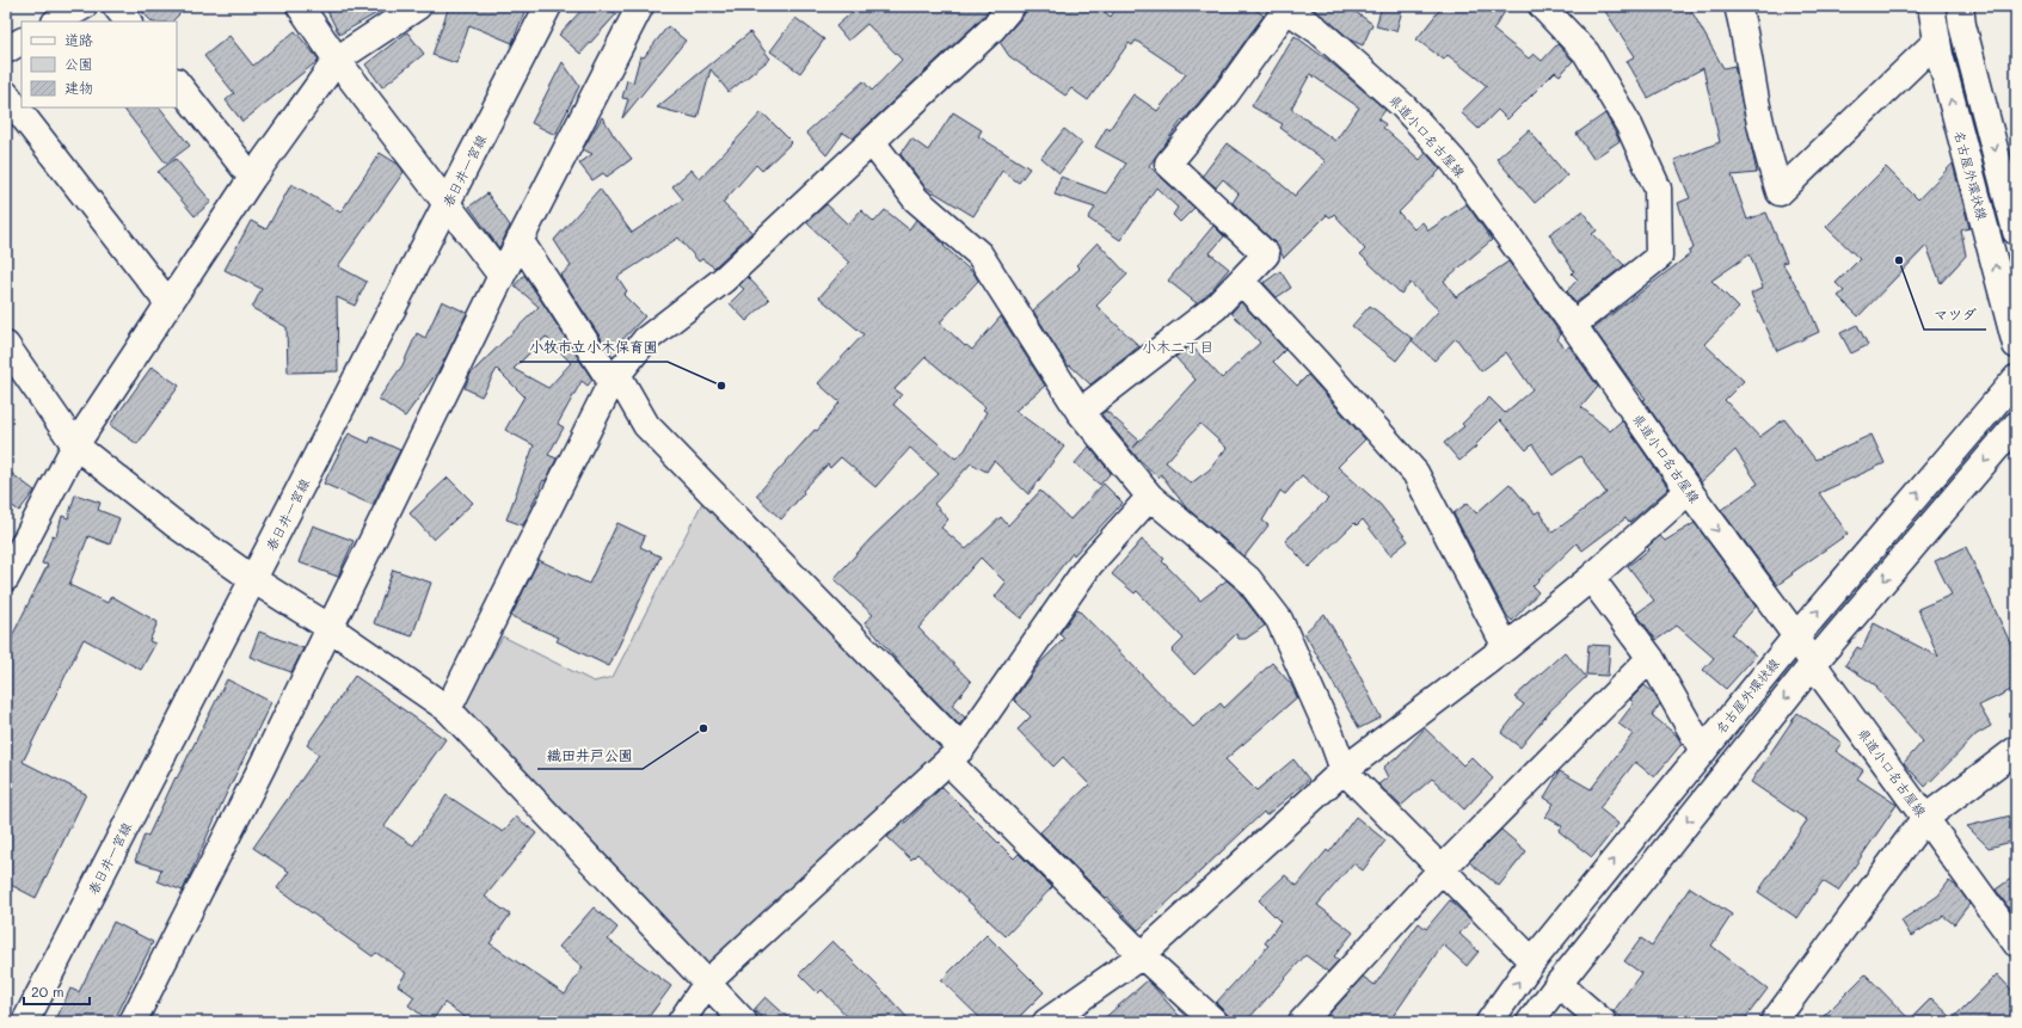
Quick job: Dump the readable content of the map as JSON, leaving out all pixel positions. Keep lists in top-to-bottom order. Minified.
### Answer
{"streets":{"street":["県道小口名古屋線","春日井一宮線","名古屋外環状線"]},"crossings":[["県道小口名古屋線","名古屋外環状線"]],"districts":["小木二丁目"],"places":["マツダ","小牧市立小木保育園","織田井戸公園"],"legend":["道路","公園","建物"],"scale_bar":"20 m"}
